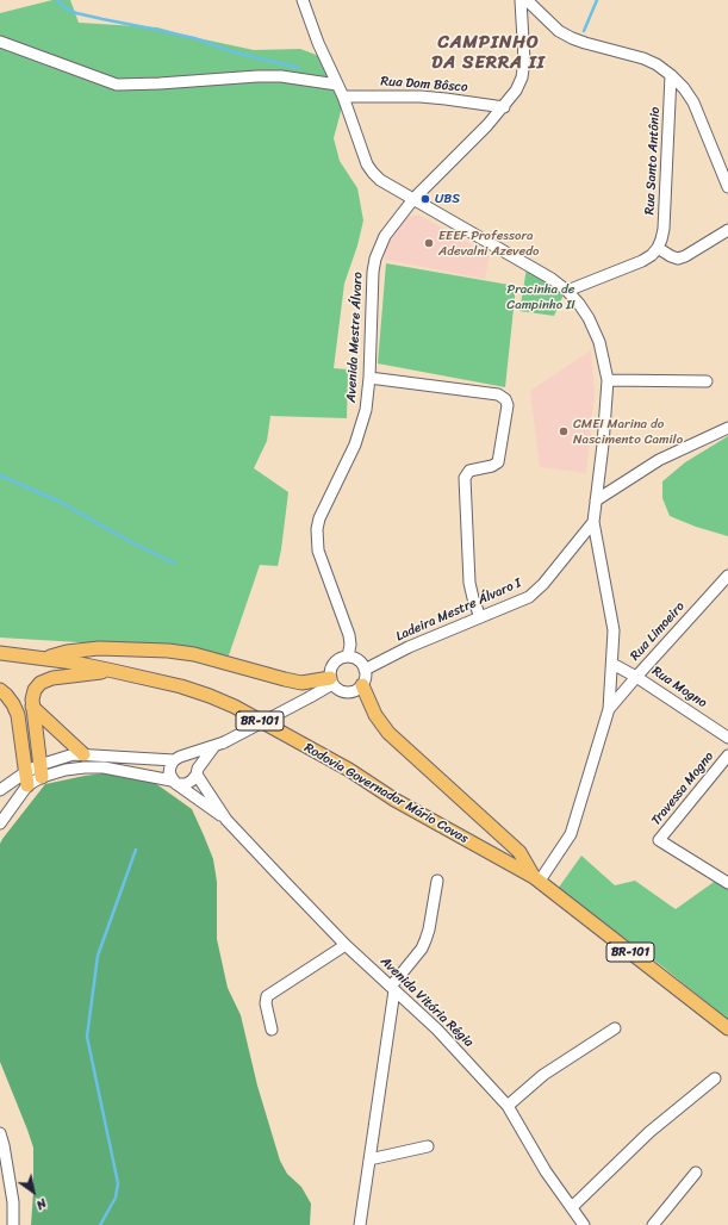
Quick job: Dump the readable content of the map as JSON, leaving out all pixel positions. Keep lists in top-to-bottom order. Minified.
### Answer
{"streets":{"main road":["BR-101","Rodovia Governador Mário Covas"],"street":["Rua Dom Bôsco","Rua Santo Antônio","Avenida Mestre Álvaro","Ladeira Mestre Álvaro I","Rua Limoeiro","Rua Mogno","Travessa Mogno","Avenida Vitória Régia"]},"crossings":[["Rua Dom Bôsco","Avenida Mestre Álvaro"],["Avenida Mestre Álvaro","Ladeira Mestre Álvaro I"],["Rua Limoeiro","Rua Mogno"]],"districts":["CAMPINHO DA SERRA II"],"parks":["Pracinha de Campinho II"],"places":["UBS","EEEF Professora Adevalni Azevedo","CMEI Marina do Nascimento Camilo"],"north":"bottom right"}
